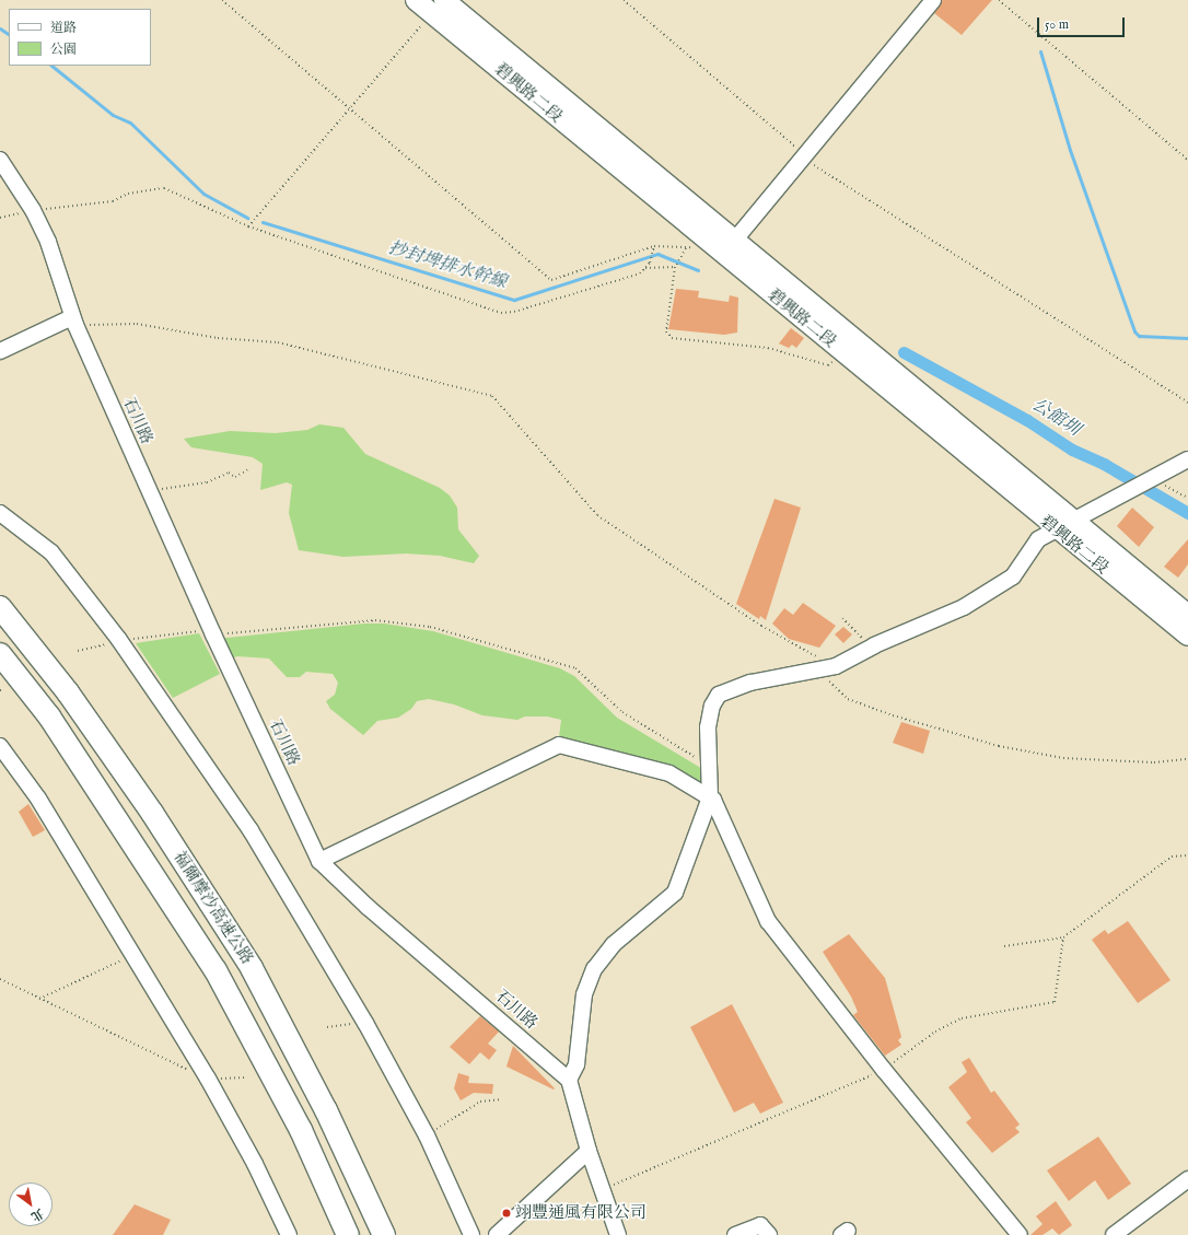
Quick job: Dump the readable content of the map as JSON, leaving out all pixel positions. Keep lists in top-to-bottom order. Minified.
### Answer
{"streets":{"highway":["福爾摩沙高速公路"],"main road":["碧興路二段"],"street":["石川路"]},"water":["抄封埤排水幹線","公館圳"],"places":["翊豐通風有限公司"],"legend":["道路","公園"],"scale_bar":"50 m","north":"bottom right"}
